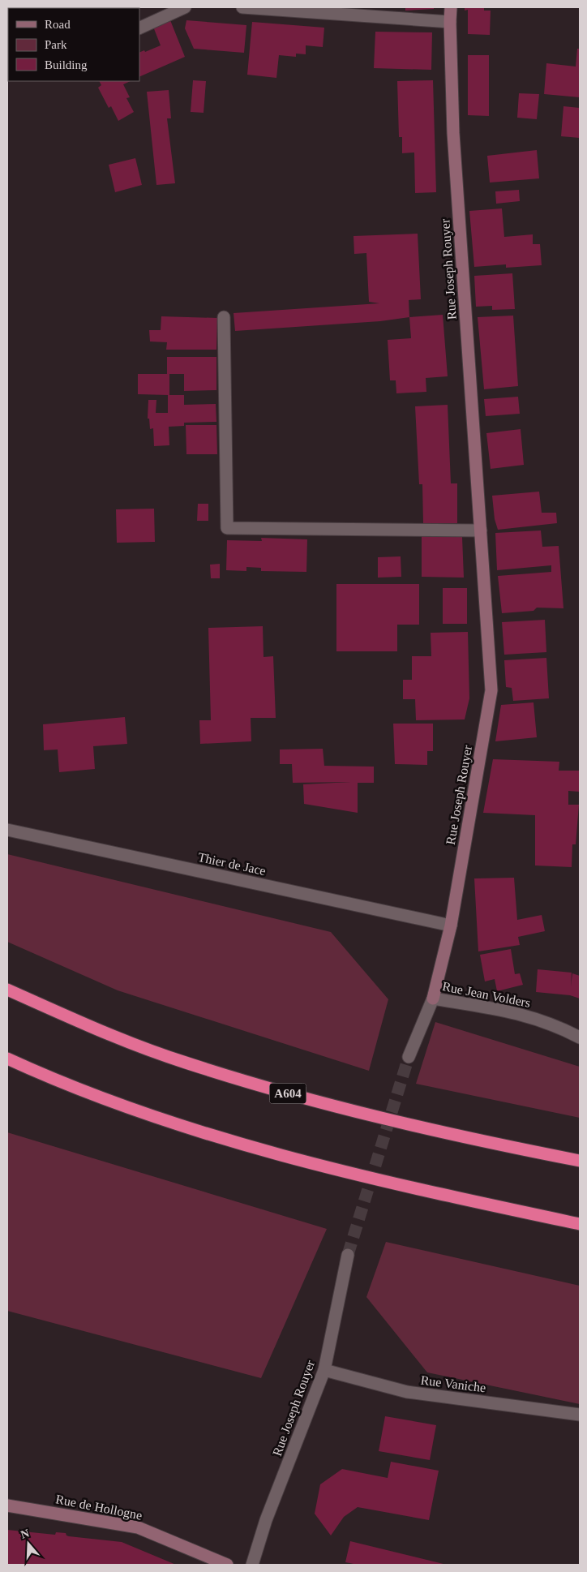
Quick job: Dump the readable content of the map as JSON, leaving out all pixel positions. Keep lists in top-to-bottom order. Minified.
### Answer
{"streets":{"highway":["A604"],"street":["Rue Joseph Rouyer","Thier de Jace","Rue Jean Volders","Rue Vaniche","Rue de Hollogne"]},"crossings":[["Rue Joseph Rouyer","Thier de Jace"],["Rue Joseph Rouyer","Rue Jean Volders"],["Rue Joseph Rouyer","Rue Vaniche"]],"legend":["Road","Park","Building"],"north":"top"}
